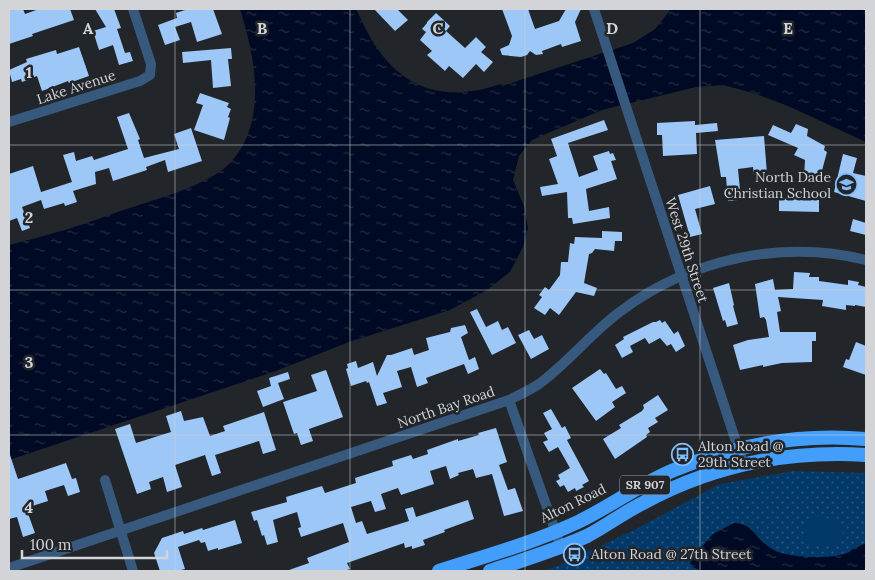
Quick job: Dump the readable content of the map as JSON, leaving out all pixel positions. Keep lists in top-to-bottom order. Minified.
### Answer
{"streets":{"highway":["SR 907","Alton Road"],"street":["Lake Avenue","West 29th Street","North Bay Road"]},"crossings":[["West 29th Street","North Bay Road"],["West 29th Street","SR 907"],["West 29th Street","Alton Road"]],"places":{"school or university":["North Dade Christian School"],"bus stop":["Alton Road @ 29th Street","Alton Road @ 27th Street"]},"scale_bar":"100 m","grid":{"columns":["A","B","C","D","E"],"rows":["1","2","3","4"]}}
